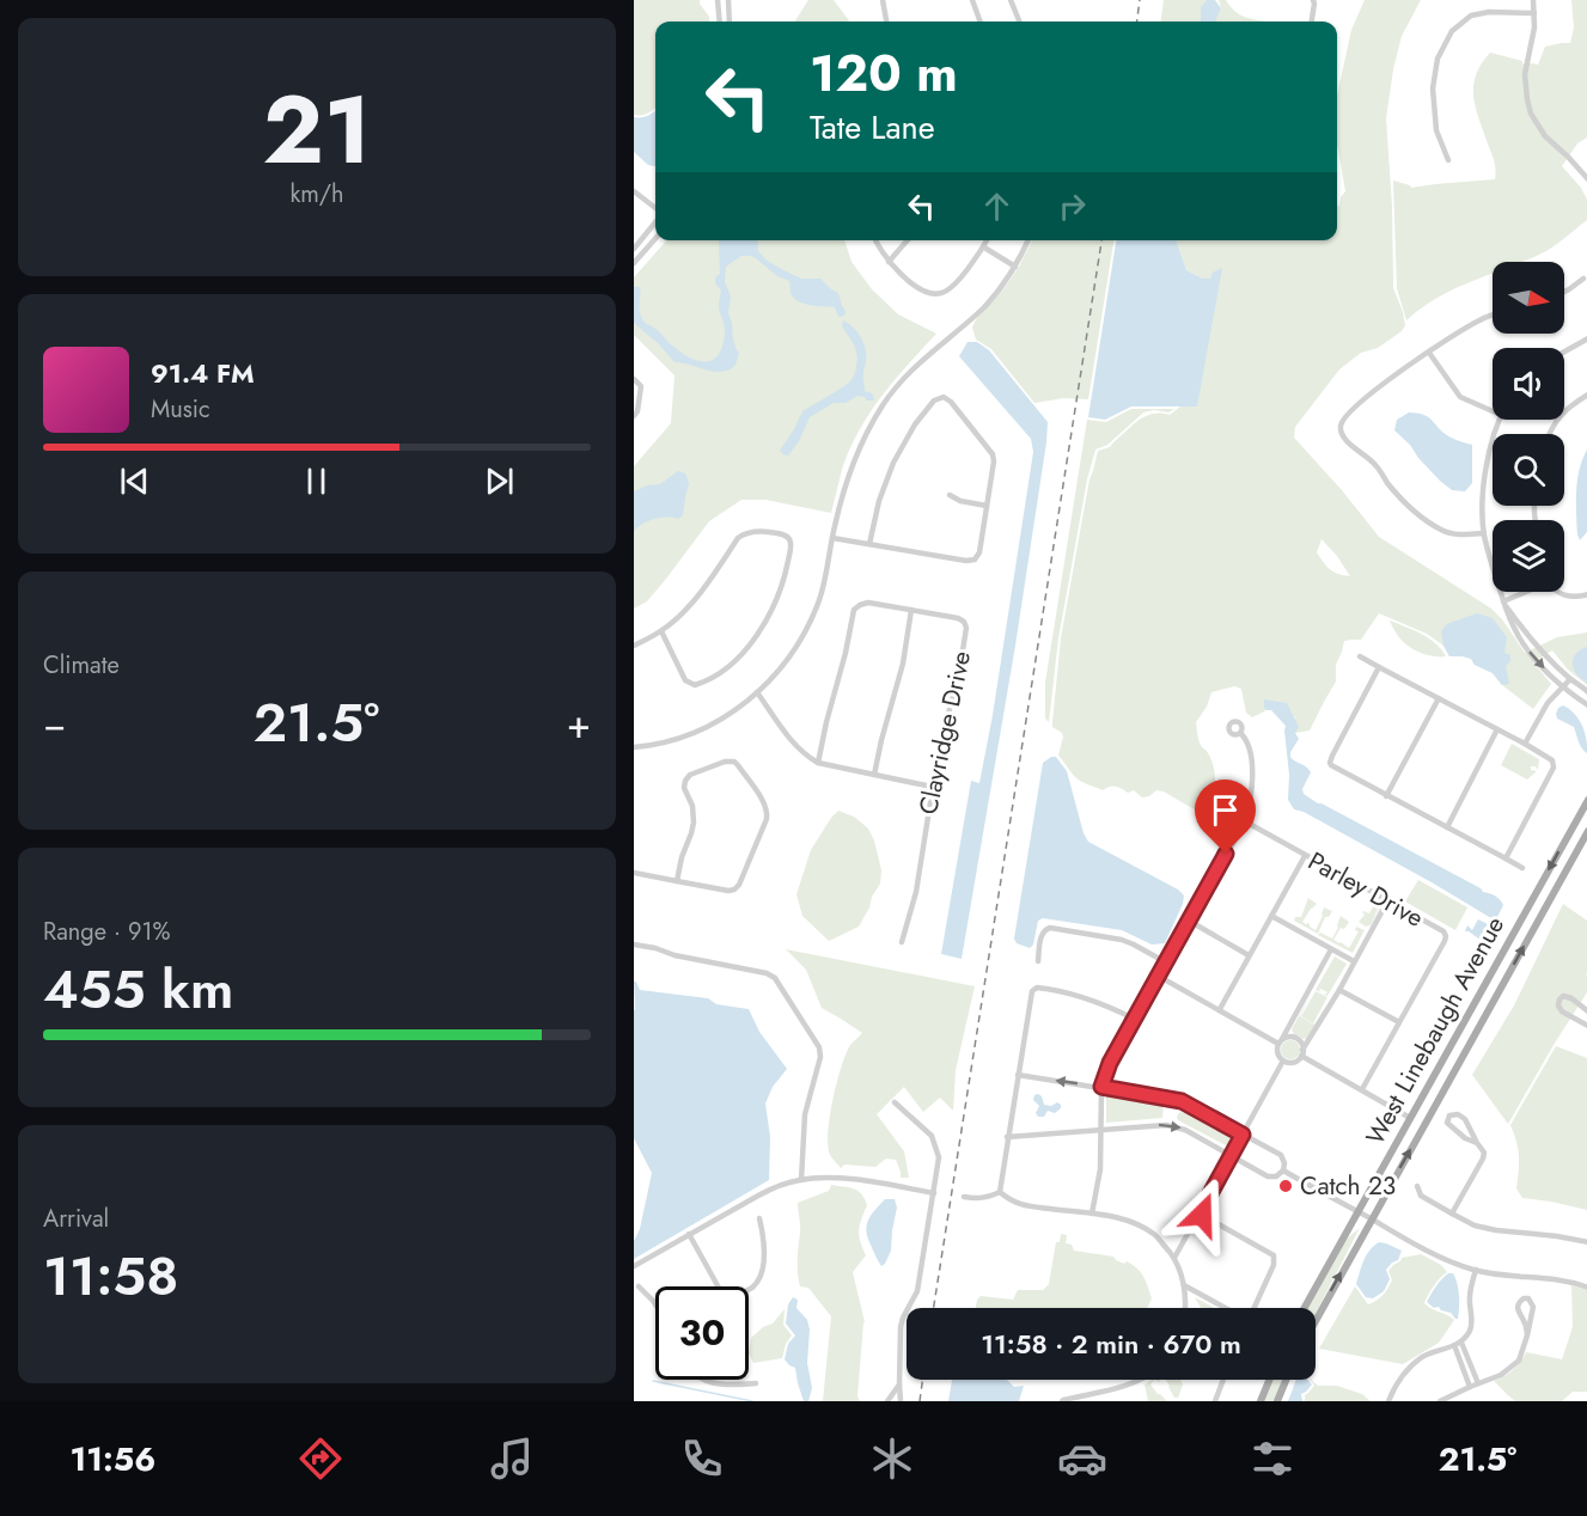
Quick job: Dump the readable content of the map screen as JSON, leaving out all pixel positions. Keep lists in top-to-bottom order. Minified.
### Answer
{"streets":{"main road":["West Linebaugh Avenue"],"street":["Clayridge Drive","Parley Drive"]},"places":["Catch 23"],"north":"right","page":{"tile":[["21","km/h"],"Climate",["Range · 91%","455 km"],["Arrival","11:58"]],"turn":["120 m","Tate Lane"],"song":["91.4 FM","Music"],"heat":["−","21.5°","+"],"limit":"30","trip":"11:58 · 2 min · 670 m","tabs":["11:56","21.5°"]}}
